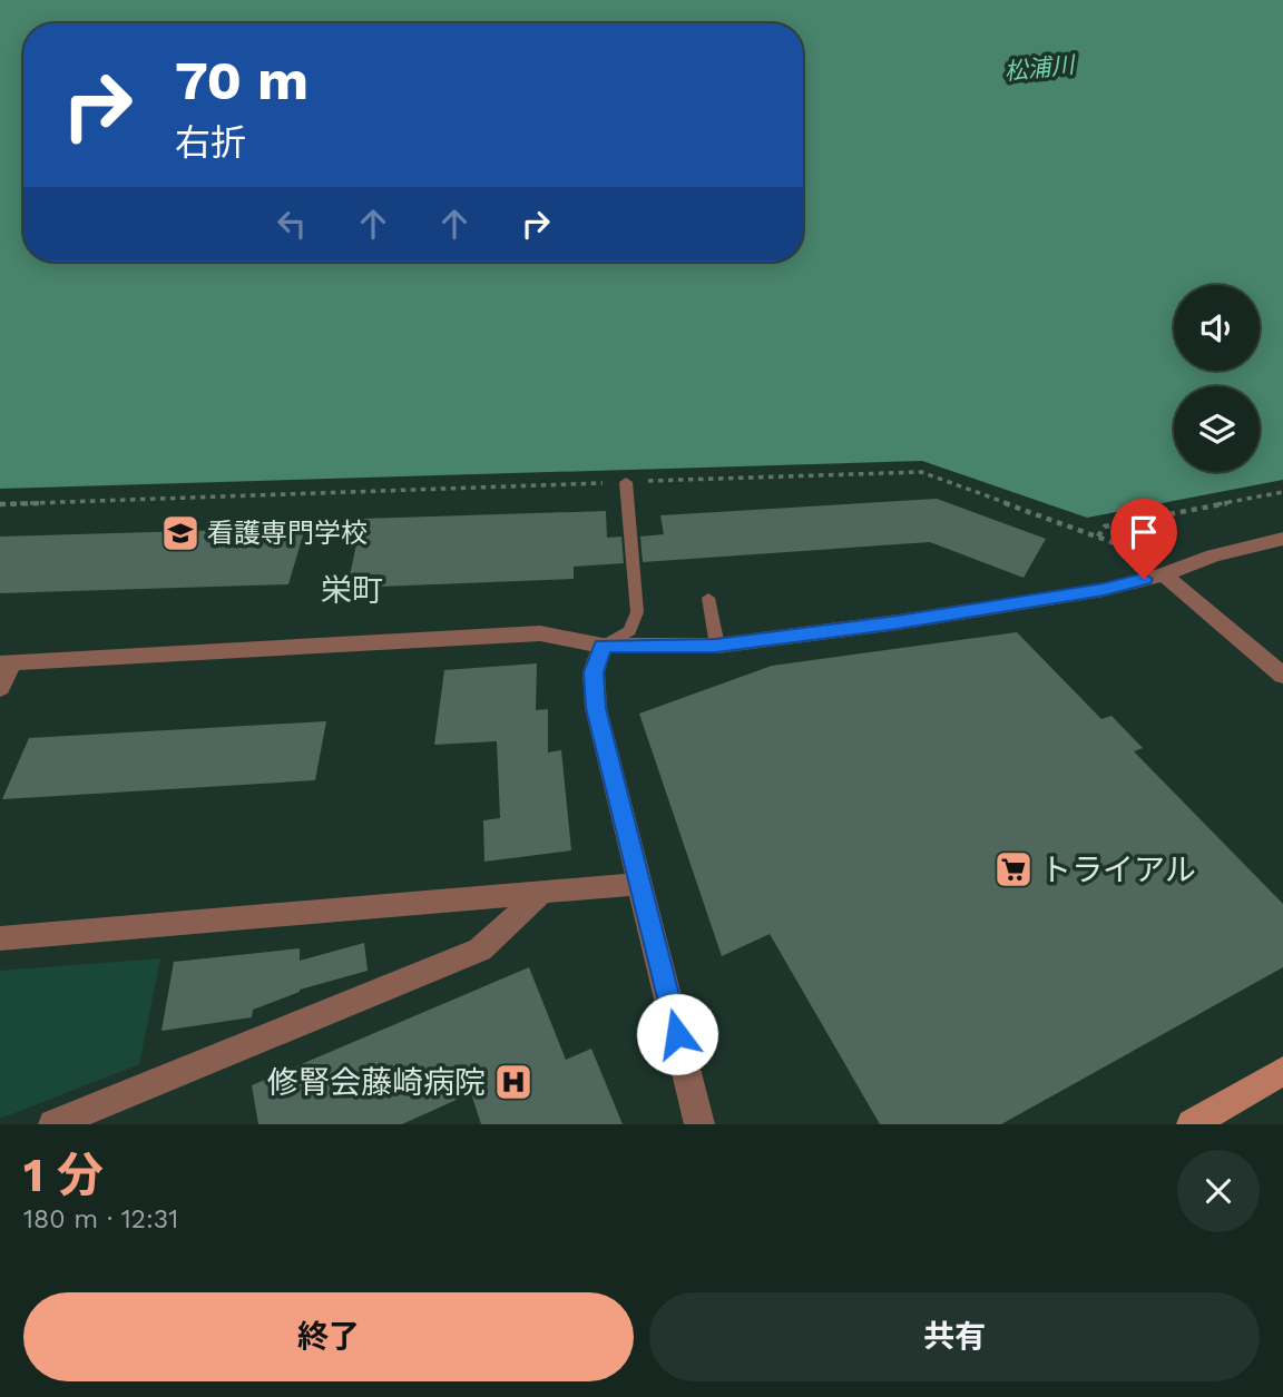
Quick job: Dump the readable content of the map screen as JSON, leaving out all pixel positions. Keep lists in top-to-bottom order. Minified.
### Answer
{"districts":["栄町"],"water":["松浦川"],"places":{"school or university":["看護専門学校"],"supermarket":["トライアル"],"hospital":["修腎会藤崎病院"]},"page":{"turn":["70 m","右折"],"heading":["1 分","180 m · 12:31"],"buttons":["終了","共有"]}}
